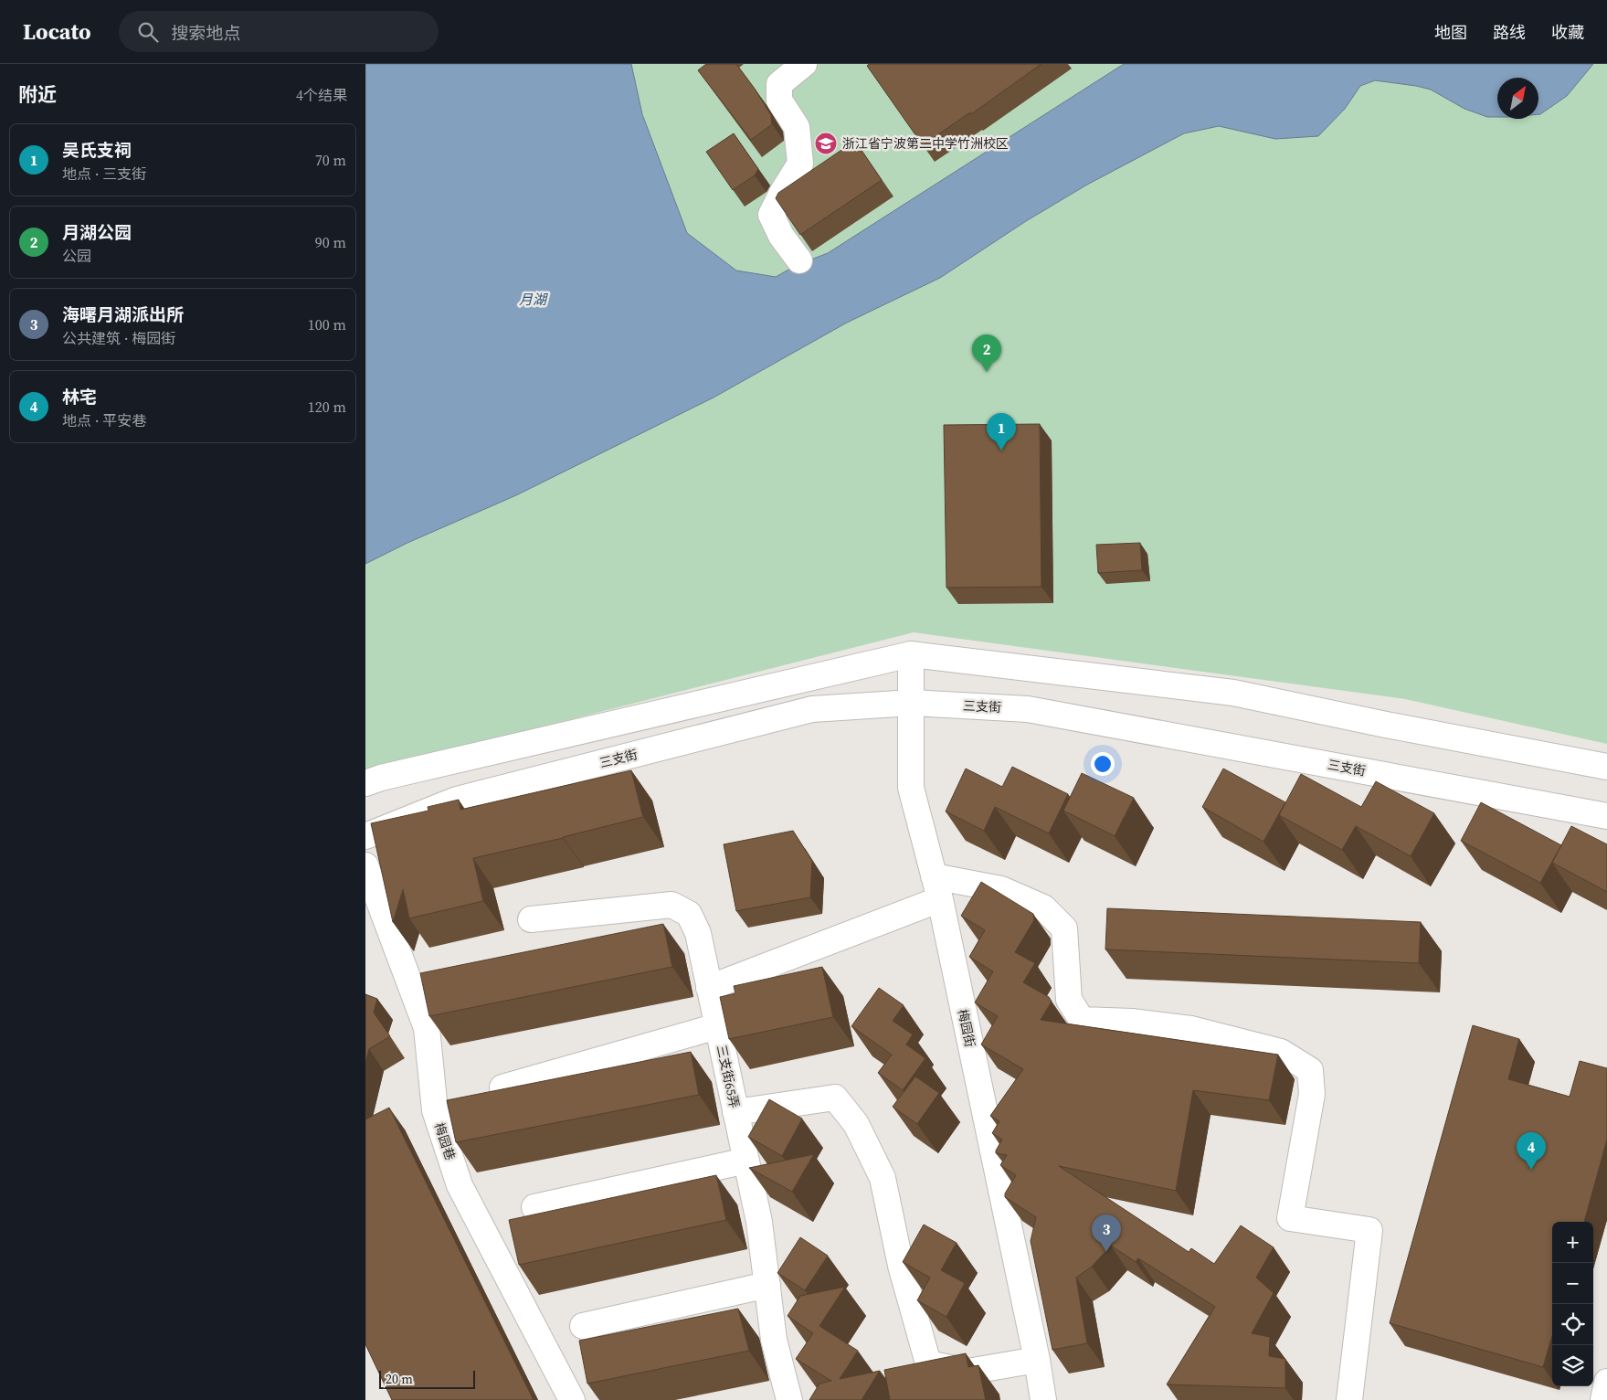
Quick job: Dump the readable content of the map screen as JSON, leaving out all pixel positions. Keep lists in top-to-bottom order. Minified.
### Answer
{"streets":{"main road":["三支街","梅园街","三支街65弄","梅园巷"]},"crossings":[["三支街","梅园街"]],"water":["月湖"],"places":{"school or university":["浙江省宁波第二中学竹洲校区"]},"scale_bar":"20 m","north":"top right","page":{"header":"Locato","search":"搜索地点","nav":["地图","路线","收藏"],"heading":["附近","4个结果"],"list":[{"mark":"1","name":"吴氏支祠","note":"地点 · 三支街","value":"70 m"},{"mark":"2","name":"月湖公园","note":"公园","value":"90 m"},{"mark":"3","name":"海曙月湖派出所","note":"公共建筑 · 梅园街","value":"100 m"},{"mark":"4","name":"林宅","note":"地点 · 平安巷","value":"120 m"}],"pins":["2","1","4","3"],"map_buttons":["+","−"],"scale":"20 m"}}
